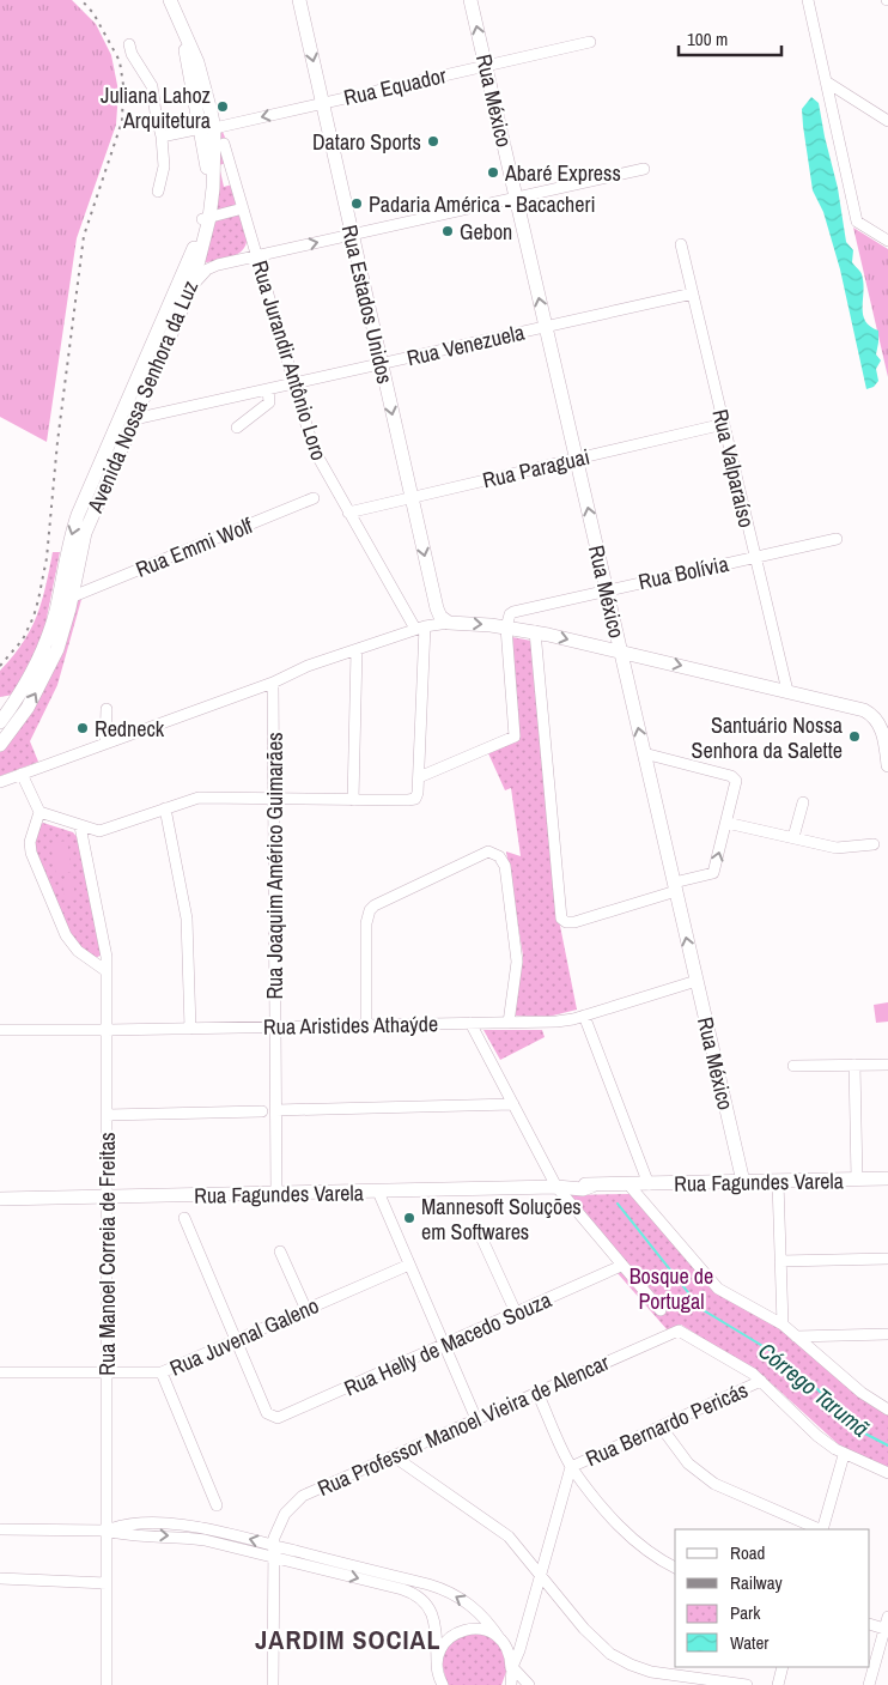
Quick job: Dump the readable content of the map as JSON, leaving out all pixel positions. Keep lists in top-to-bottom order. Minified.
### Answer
{"streets":{"main road":["Rua México","Rua Estados Unidos","Avenida Nossa Senhora da Luz","Rua Fagundes Varela"],"street":["Rua Equador","Rua Venezuela","Rua Jurandir Antônio Loro","Rua Paraguai","Rua Valparaíso","Rua Emmi Wolf","Rua Bolívia","Rua Joaquim Américo Guimarães","Rua Aristides Athaýde","Rua Manoel Correia de Freitas","Rua Juvenal Galeno","Rua Helly de Macedo Souza","Rua Bernardo Pericás","Rua Professor Manoel Vieira de Alencar"]},"crossings":[["Rua Equador","Rua México"],["Rua Equador","Rua Estados Unidos"],["Rua Equador","Avenida Nossa Senhora da Luz"],["Rua México","Rua Venezuela"],["Rua México","Rua Paraguai"],["Rua México","Rua Bolívia"],["Rua México","Rua Aristides Athaýde"],["Rua México","Rua Fagundes Varela"],["Rua Estados Unidos","Rua Venezuela"],["Rua Estados Unidos","Rua Paraguai"],["Rua Venezuela","Rua Jurandir Antônio Loro"],["Rua Venezuela","Avenida Nossa Senhora da Luz"],["Rua Venezuela","Rua Valparaíso"],["Rua Jurandir Antônio Loro","Rua Paraguai"],["Avenida Nossa Senhora da Luz","Rua Emmi Wolf"],["Rua Paraguai","Rua Valparaíso"],["Rua Valparaíso","Rua Bolívia"],["Rua Joaquim Américo Guimarães","Rua Aristides Athaýde"],["Rua Joaquim Américo Guimarães","Rua Fagundes Varela"],["Rua Aristides Athaýde","Rua Manoel Correia de Freitas"],["Rua Fagundes Varela","Rua Manoel Correia de Freitas"],["Rua Manoel Correia de Freitas","Rua Juvenal Galeno"],["Rua Juvenal Galeno","Rua Helly de Macedo Souza"],["Rua Bernardo Pericás","Rua Professor Manoel Vieira de Alencar"]],"one_way":["Rua México","Rua Estados Unidos"],"districts":["JARDIM SOCIAL"],"water":["Córrego Tarumã"],"parks":["Bosque de Portugal"],"places":["Juliana Lahoz Arquitetura","Dataro Sports","Abaré Express","Padaria América - Bacacheri","Gebon","Redneck","Santuário Nossa Senhora da Salette","Mannesoft Soluções em Softwares"],"legend":["Road","Railway","Park","Water"],"scale_bar":"100 m"}
